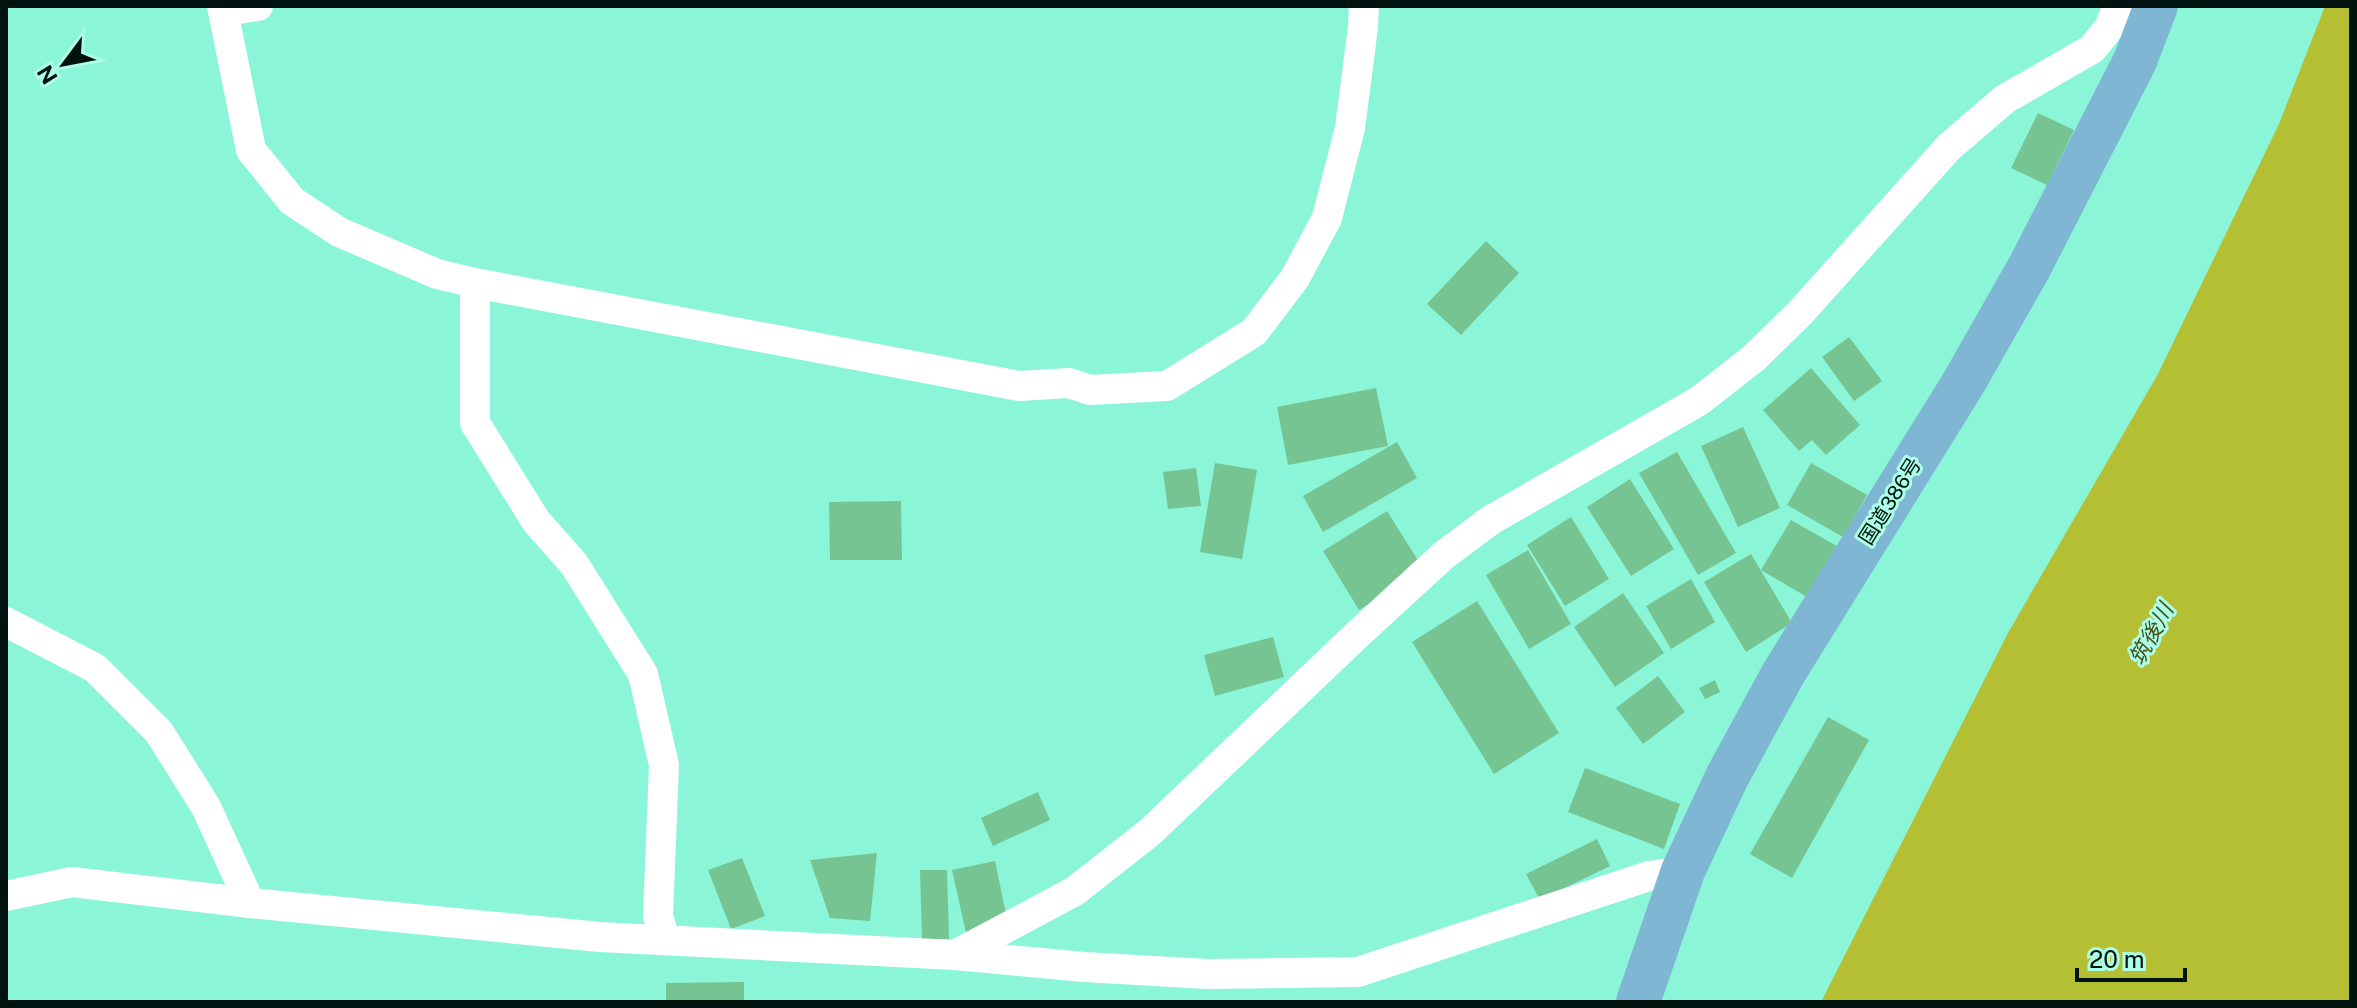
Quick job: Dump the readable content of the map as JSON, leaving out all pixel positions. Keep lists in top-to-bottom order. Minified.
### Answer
{"streets":{"highway":["国道386号"]},"water":["筑後川"],"scale_bar":"20 m","north":"bottom left"}
